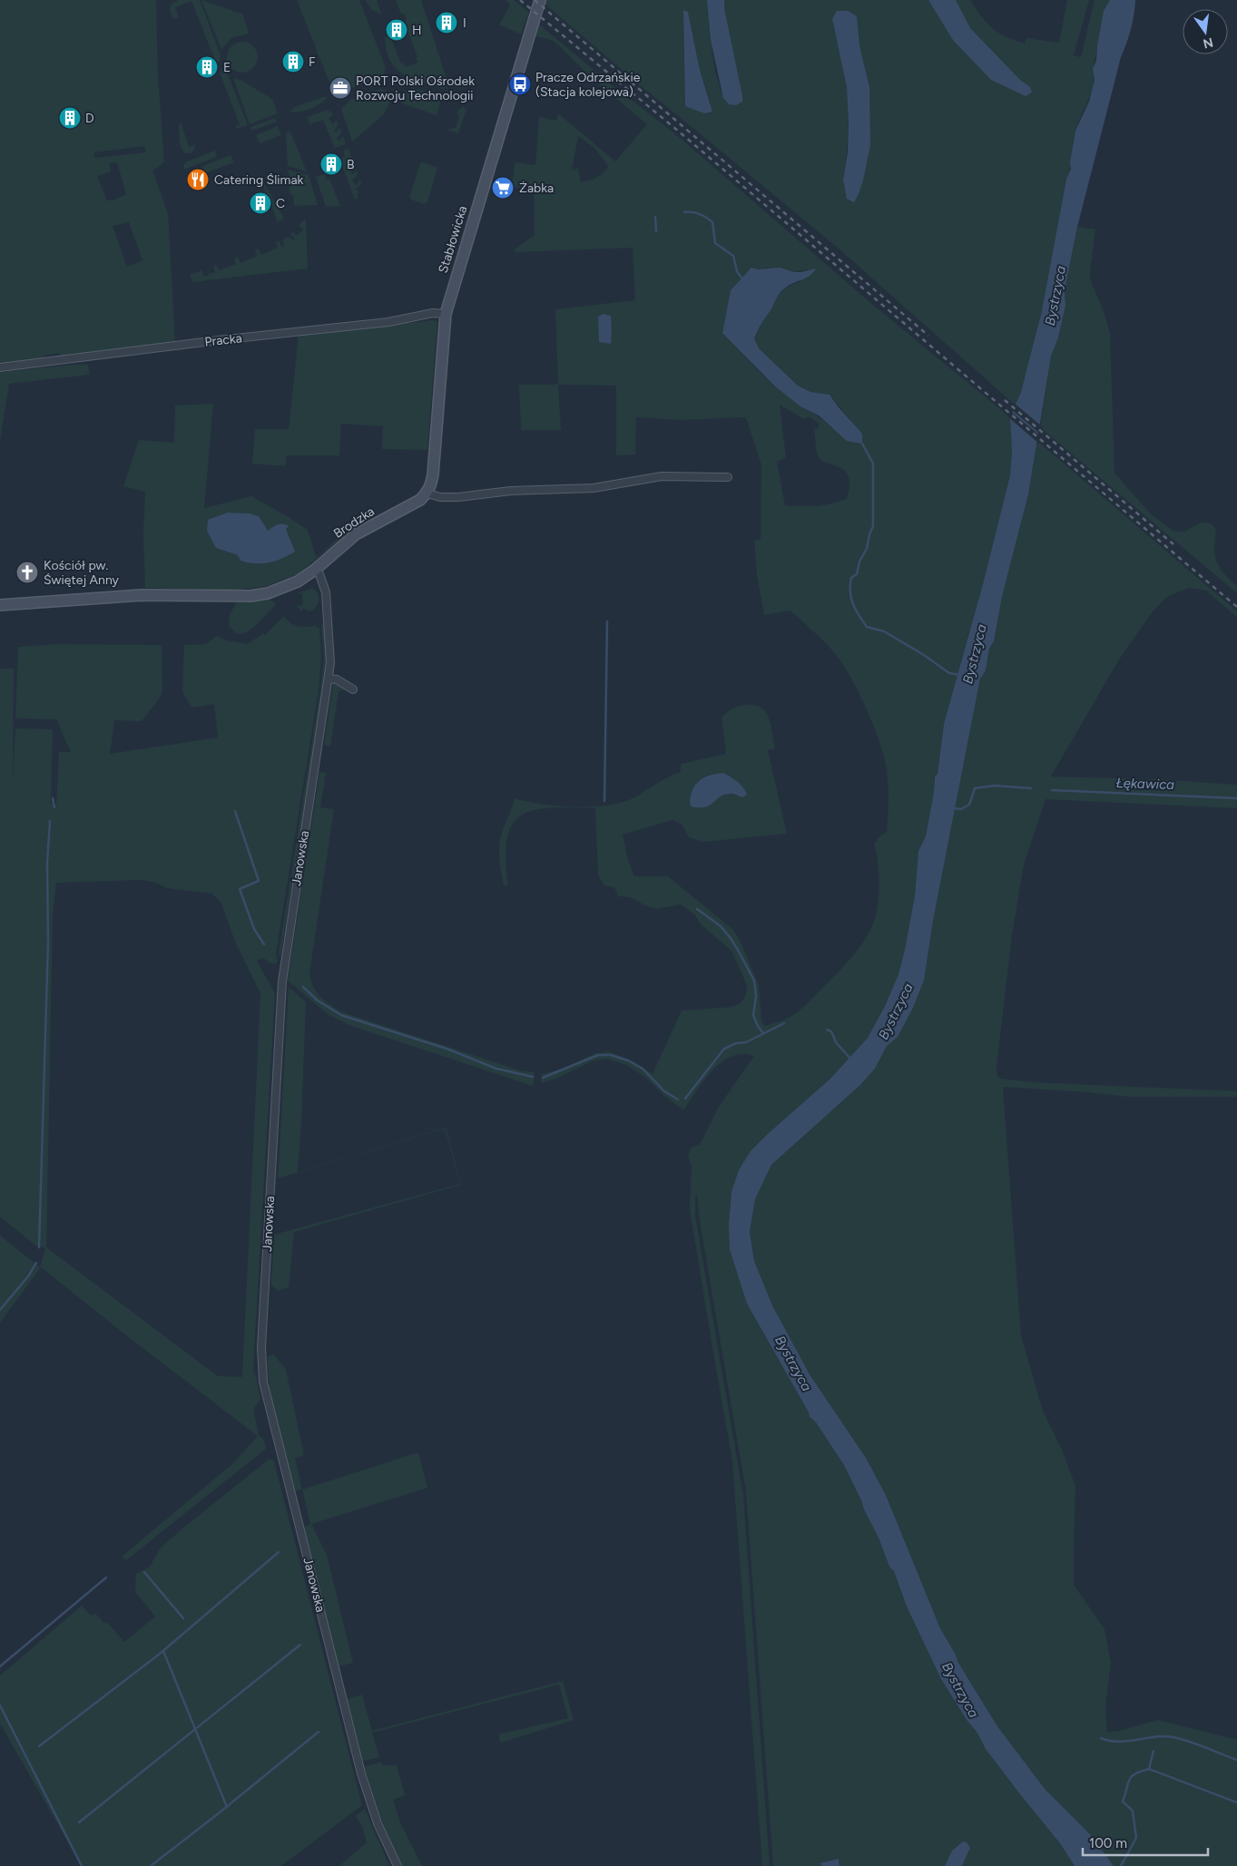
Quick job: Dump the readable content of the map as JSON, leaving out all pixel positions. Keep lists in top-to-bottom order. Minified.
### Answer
{"streets":{"street":["Stabłowicka","Pracka","Brodzka","Janowska"]},"crossings":[["Stabłowicka","Pracka"],["Stabłowicka","Brodzka"],["Brodzka","Janowska"]],"water":["Bystrzyca","Łękawica"],"places":{"building":["I","H","F","E","D","B","C"],"bus stop":["Pracze Odrzańskie (Stacja kolejowa)"],"office":["PORT Polski Ośrodek Rozwoju Technologii"],"restaurant":["Catering Ślimak"],"supermarket":["Żabka"],"church":["Kościół pw. Świętej Anny"]},"scale_bar":"100 m","north":"bottom"}
